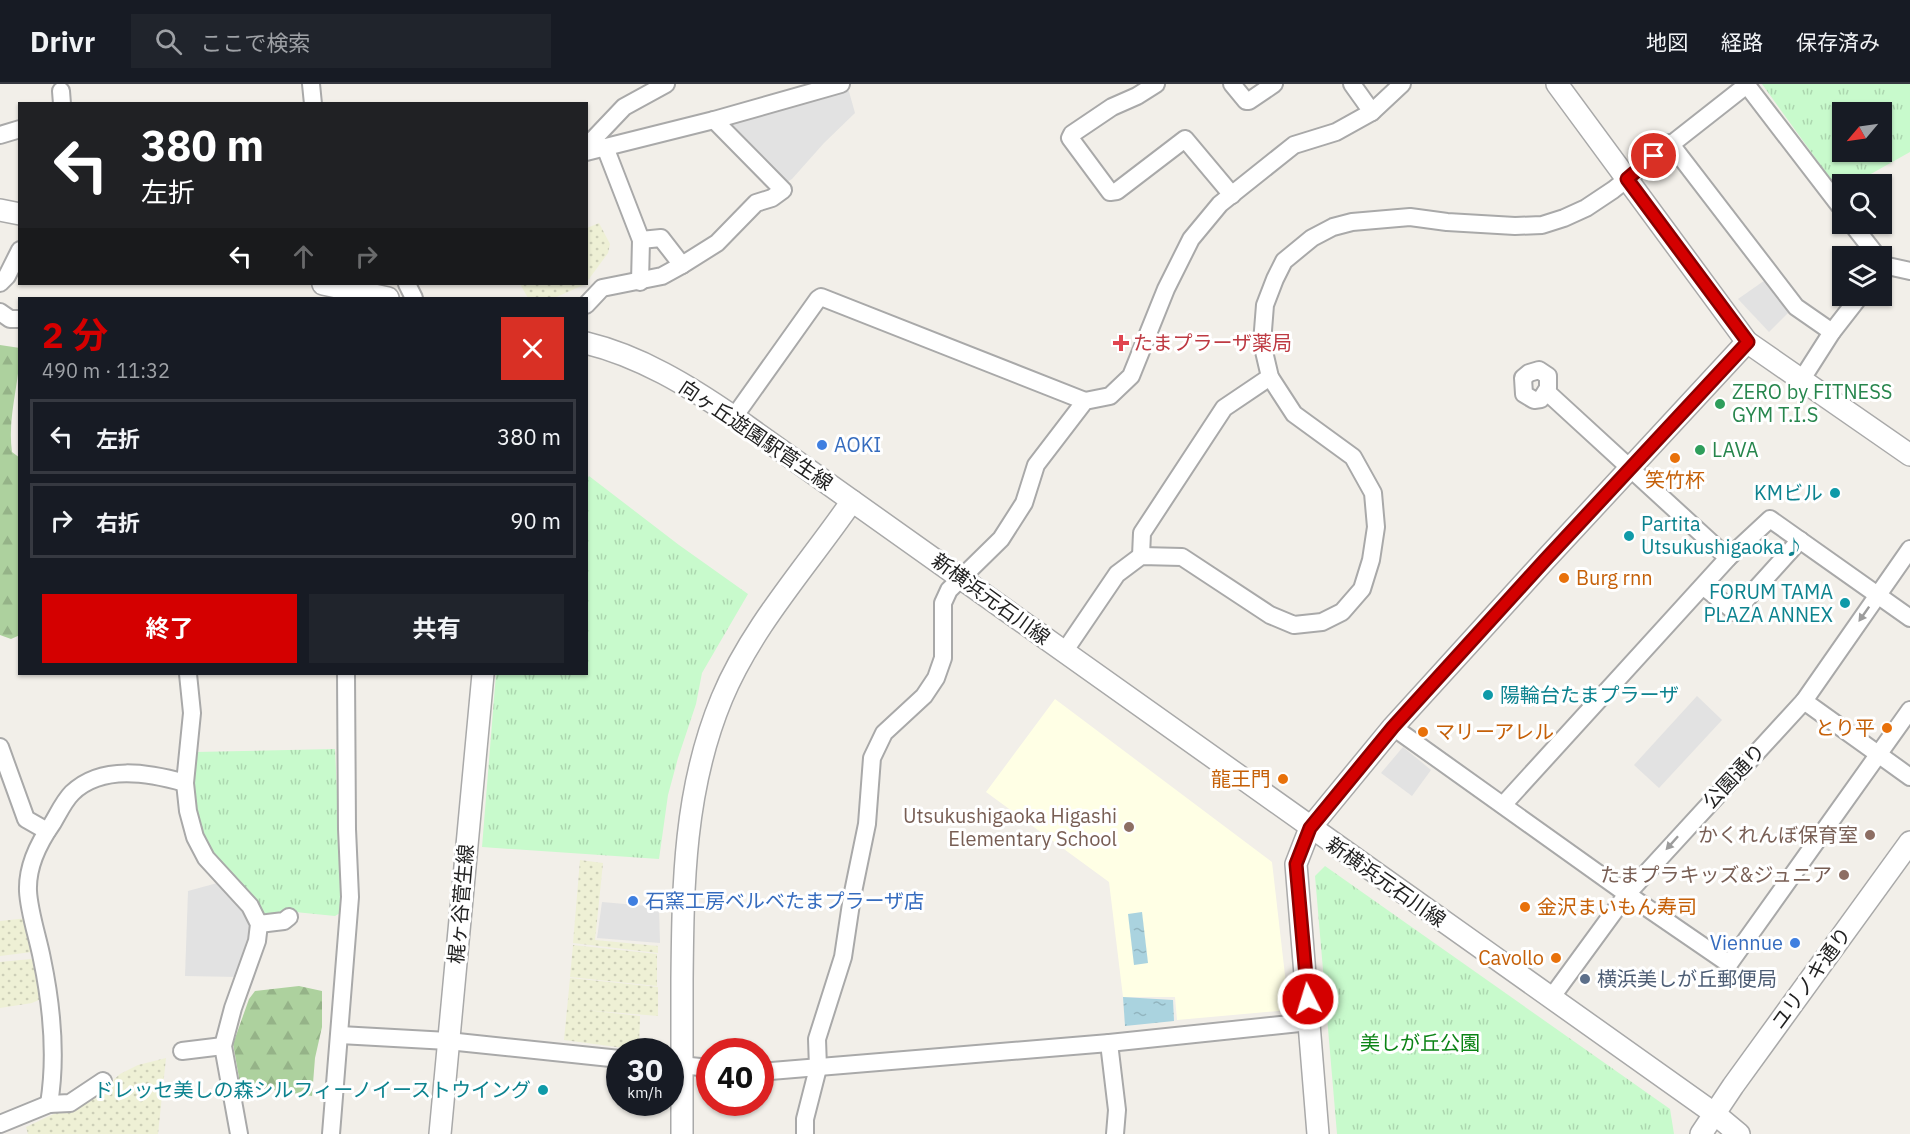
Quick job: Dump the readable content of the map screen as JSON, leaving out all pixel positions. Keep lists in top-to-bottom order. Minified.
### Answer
{"streets":{"street":["向ヶ丘遊園駅菅生線","新横浜元石川線","公園通り","梶ヶ谷菅生線","ユリノキ通り"]},"crossings":[["向ヶ丘遊園駅菅生線","新横浜元石川線"],["新横浜元石川線","公園通り"],["新横浜元石川線","ユリノキ通り"]],"one_way":["公園通り"],"parks":["美しが丘公園"],"places":{"health":["たまプラーザ薬局"],"other":["ZERO by FITNESS GYM T.I.S","AOKI","LAVA","笑竹杯","KMビル","Partita Utsukushigaoka♪","Burg rnn","FORUM TAMA PLAZA ANNEX","陽輪台たまプラーザ","とり平","マリーアレル","龍王門","Utsukushigaoka Higashi Elementary School","かくれんぼ保育室","たまプラキッズ&ジュニア","石窯工房ベルベたまプラーザ店","金沢まいもん寿司","Viennue","Cavollo","横浜美しが丘郵便局","ドレッセ美しの森シルフィーノイーストウイング"]},"north":"bottom left","page":{"header":"Drivr","search":"ここで検索","nav":["地図","経路","保存済み"],"turn":["380 m","左折"],"heading":["2 分","490 m · 11:32"],"list":[{"name":"左折","value":"380 m"},{"name":"右折","value":"90 m"}],"buttons":["終了","共有"],"speed":"30 km/h","limit":"40"}}
